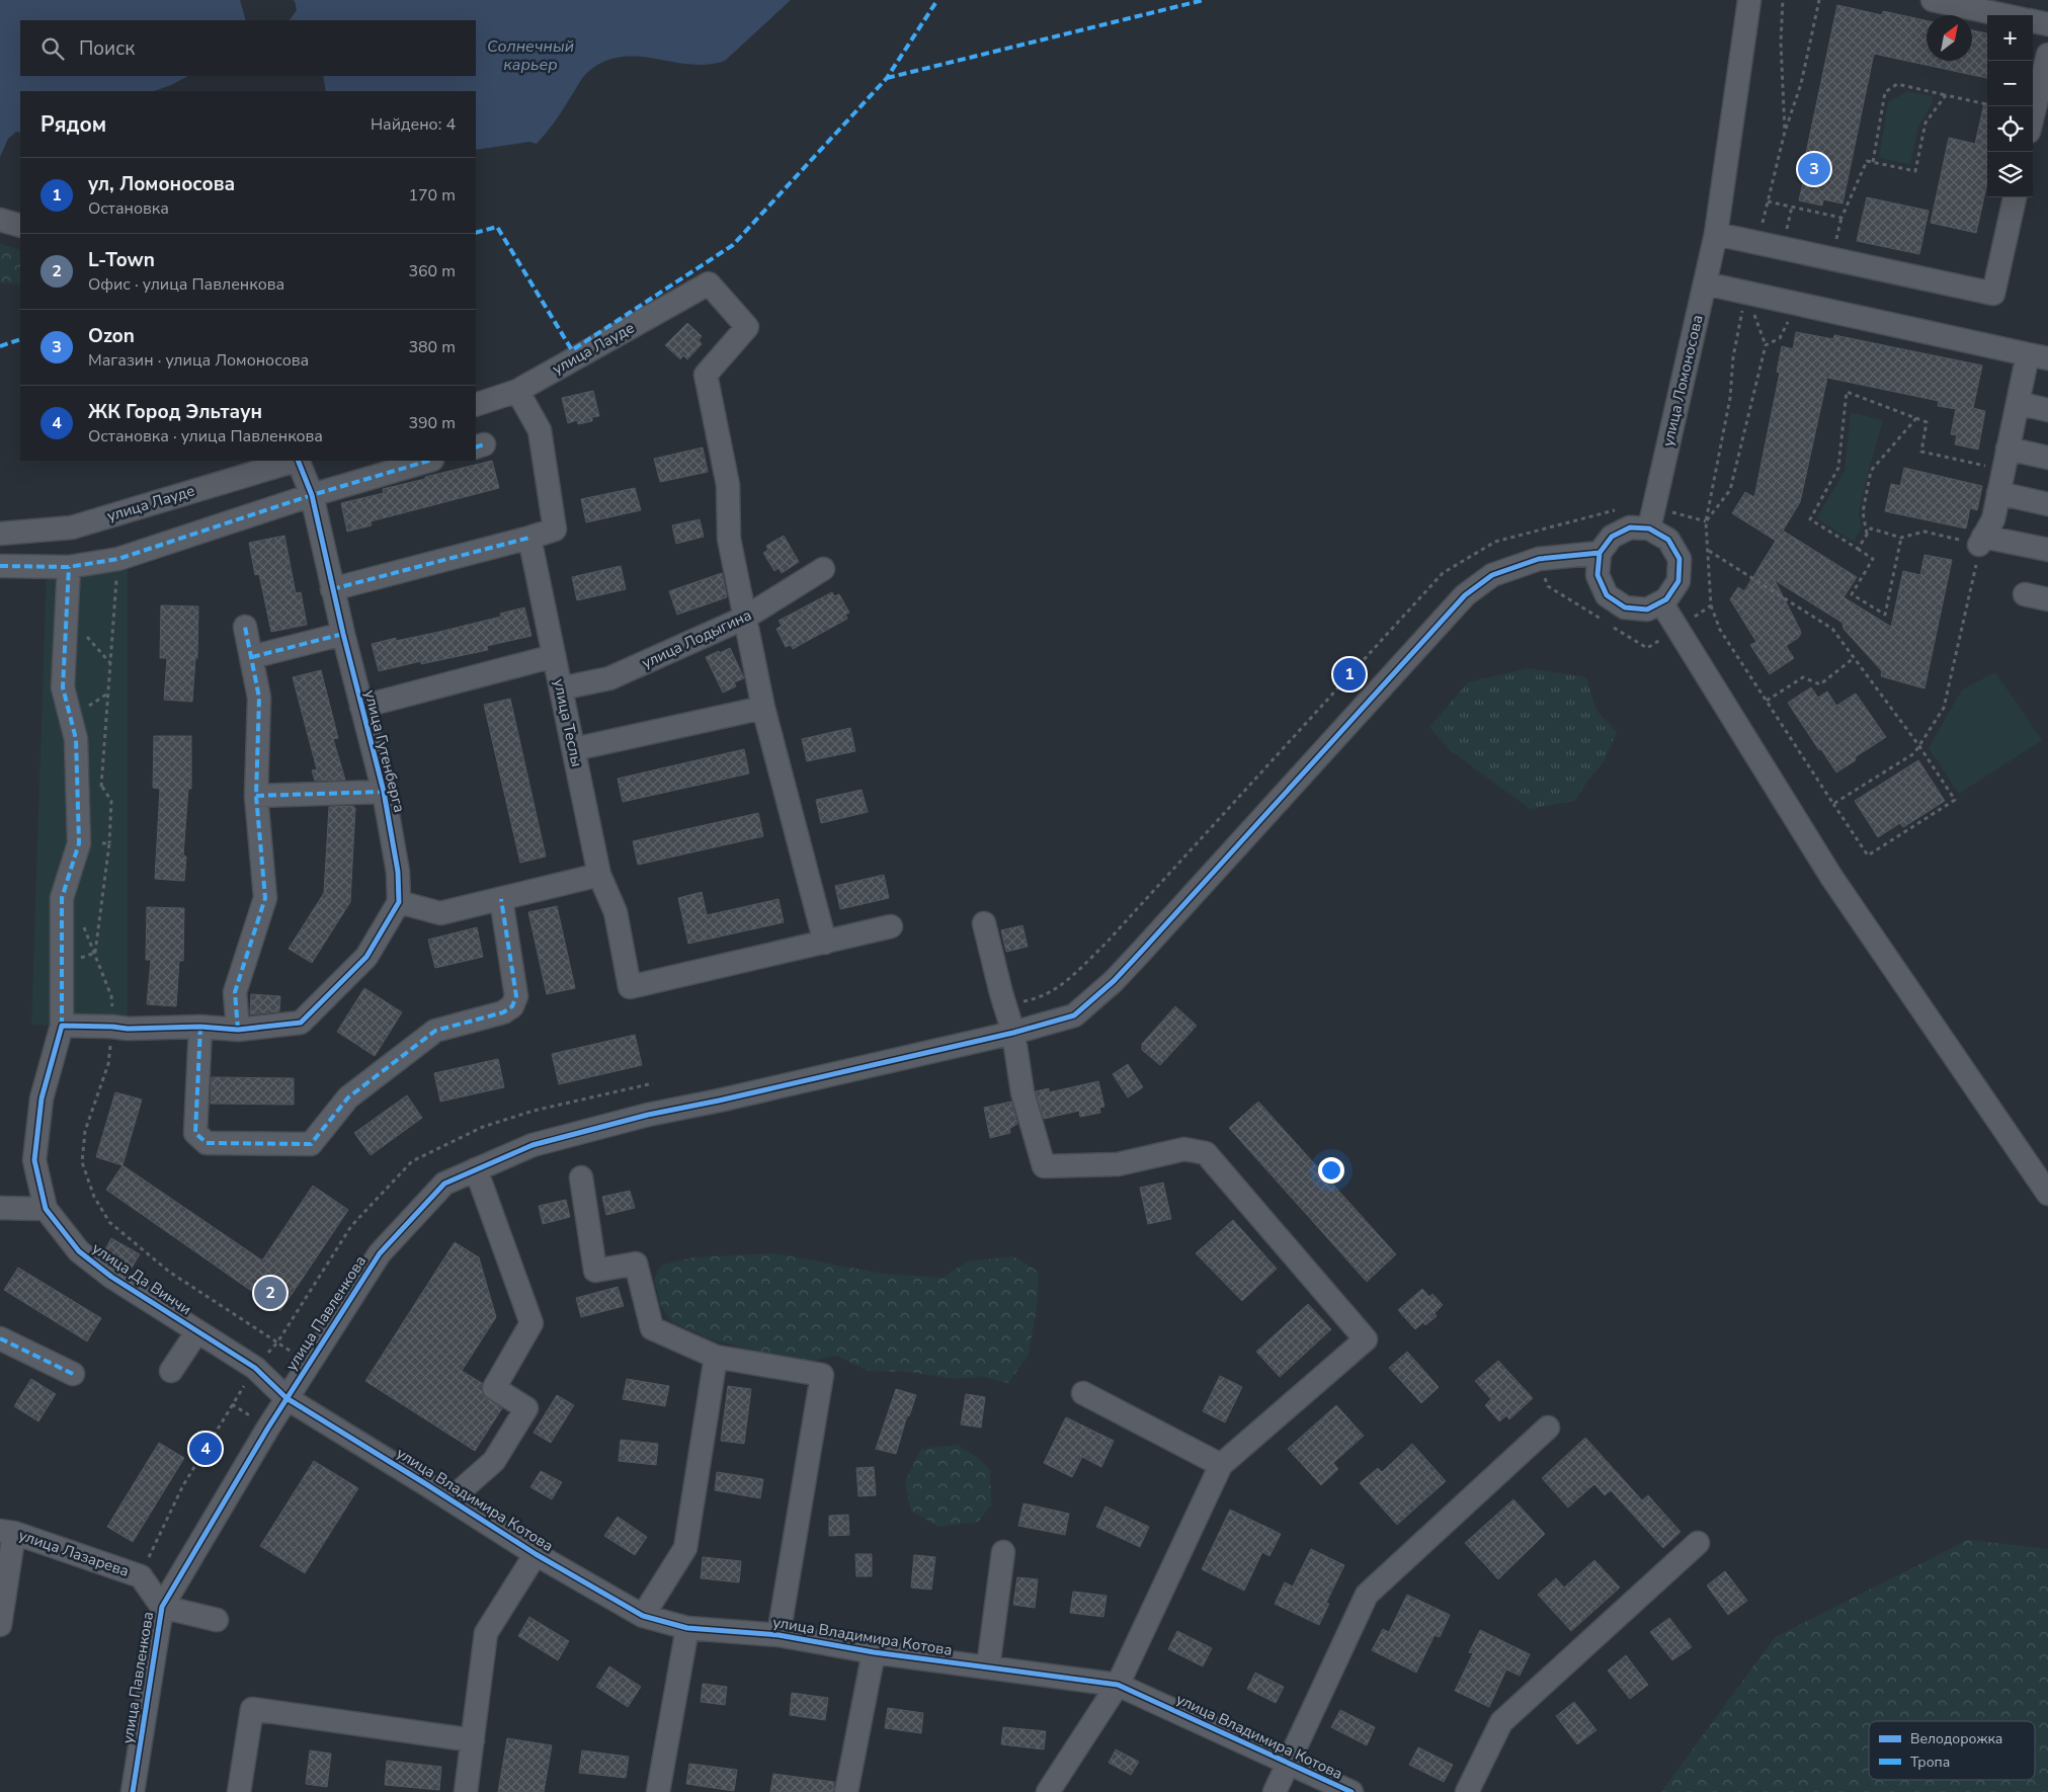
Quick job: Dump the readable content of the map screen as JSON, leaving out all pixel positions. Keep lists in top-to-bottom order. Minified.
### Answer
{"streets":{"street":["улица Лауде","улица Ломоносова","улица Лодыгина","улица Теслы","улица Гутенберга","улица Да Винчи","улица Павленкова","улица Владимира Котова","улица Лазарева"]},"crossings":[["улица Лауде","улица Лодыгина"],["улица Лауде","улица Да Винчи"],["улица Ломоносова","улица Павленкова"],["улица Лодыгина","улица Теслы"],["улица Да Винчи","улица Павленкова"],["улица Да Винчи","улица Владимира Котова"],["улица Павленкова","улица Владимира Котова"],["улица Павленкова","улица Лазарева"]],"water":["Солнечный карьер"],"legend":["Велодорожка","Тропа"],"north":"top right","page":{"map_buttons":["+","−"],"search":"Поиск","heading":["Рядом","Найдено: 4"],"pins":["3","1","2","4"],"list":[{"mark":"1","name":"ул, Ломоносова","note":"Остановка","value":"170 m"},{"mark":"2","name":"L-Town","note":"Офис · улица Павленкова","value":"360 m"},{"mark":"3","name":"Ozon","note":"Магазин · улица Ломоносова","value":"380 m"},{"mark":"4","name":"ЖК Город Эльтаун","note":"Остановка · улица Павленкова","value":"390 m"}]}}
